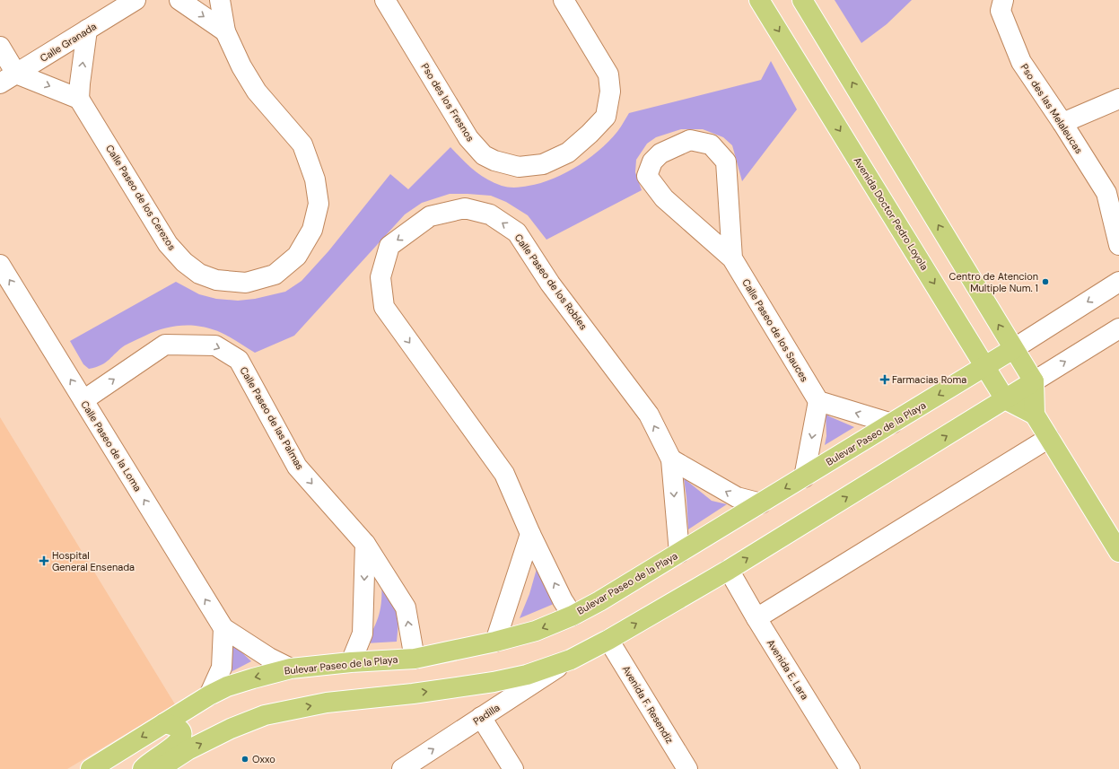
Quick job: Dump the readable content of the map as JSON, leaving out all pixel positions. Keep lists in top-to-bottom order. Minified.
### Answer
{"streets":{"main road":["Avenida Doctor Pedro Loyola","Bulevar Paseo de la Playa"],"street":["Calle Granada","Pso des los Fresnos","Pso des las Melaleucas","Calle Paseo de los Cerezos","Calle Paseo de los Robles","Calle Paseo de los Sauces","Calle Paseo de las Palmas","Calle Paseo de la Loma","Avenida E. Lara","Avenida F. Resendiz","Padilla"]},"crossings":[["Avenida Doctor Pedro Loyola","Bulevar Paseo de la Playa"],["Calle Paseo de los Robles","Bulevar Paseo de la Playa"],["Calle Paseo de las Palmas","Bulevar Paseo de la Playa"],["Calle Paseo de las Palmas","Calle Paseo de la Loma"],["Bulevar Paseo de la Playa","Calle Paseo de la Loma"]],"one_way":["Calle Paseo de la Loma","Padilla"],"places":{"other":["Centro de Atencion Multiple Num. 1","Oxxo"],"health":["Farmacias Roma","Hospital General Ensenada"]}}
